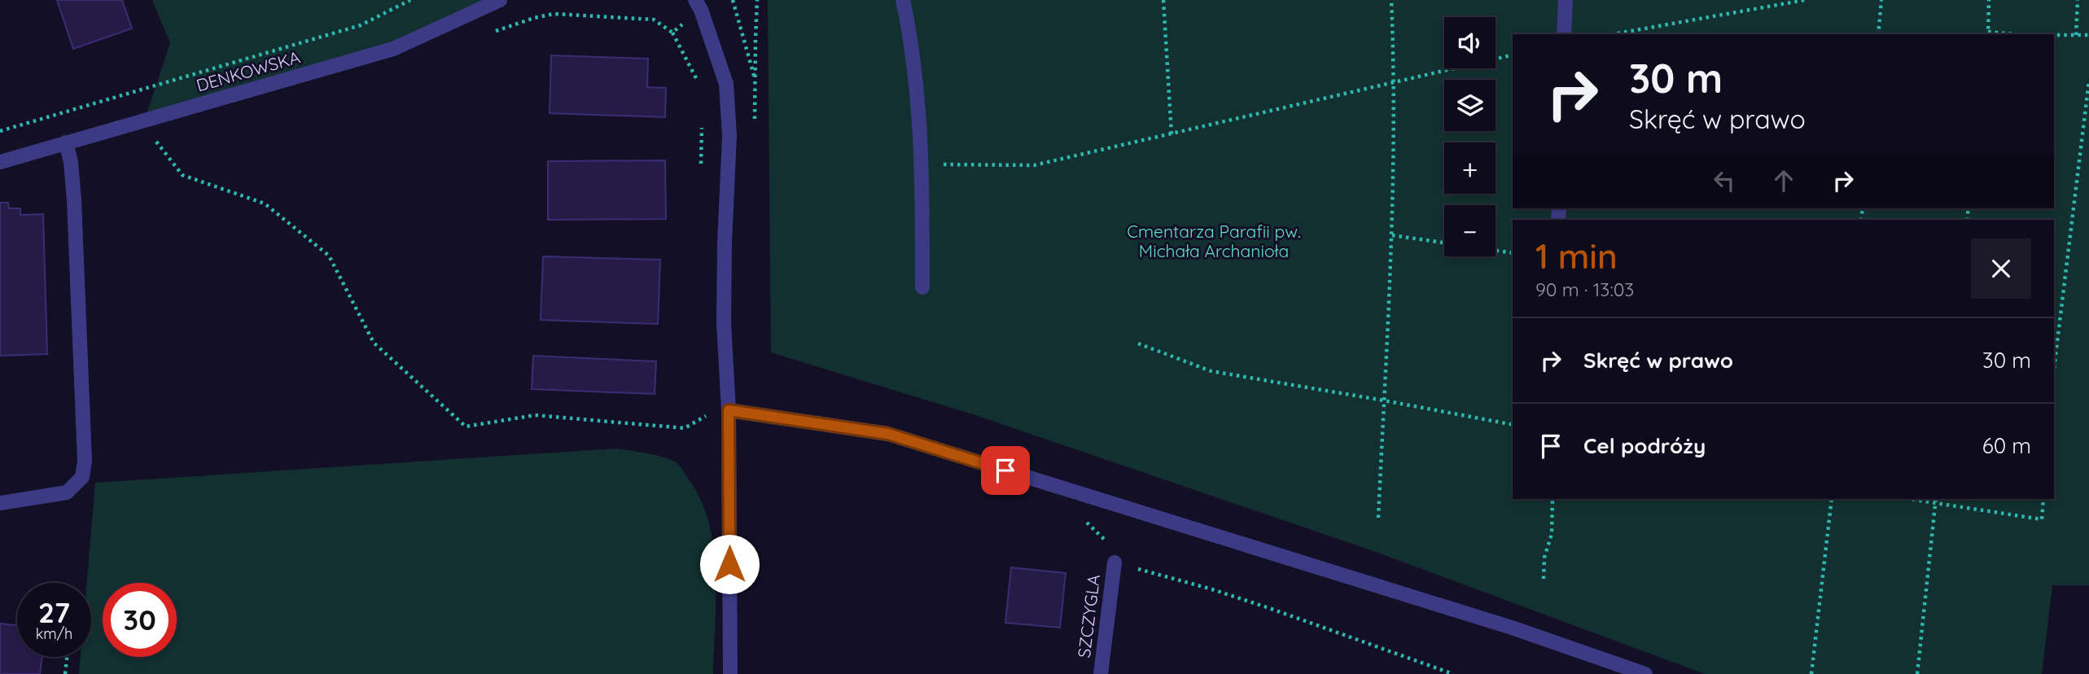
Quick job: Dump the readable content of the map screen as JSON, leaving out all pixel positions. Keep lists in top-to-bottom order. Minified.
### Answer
{"streets":{"street":["DENKOWSKA","SZCZYGLA"]},"parks":["Cmentarza Parafii pw. Michała Archanioła"],"page":{"map_buttons":["+","−"],"turn":["30 m","Skręć w prawo"],"heading":["1 min","90 m · 13:03"],"list":[{"name":"Skręć w prawo","value":"30 m"},{"name":"Cel podróży","value":"60 m"}],"speed":"27 km/h","limit":"30"}}
